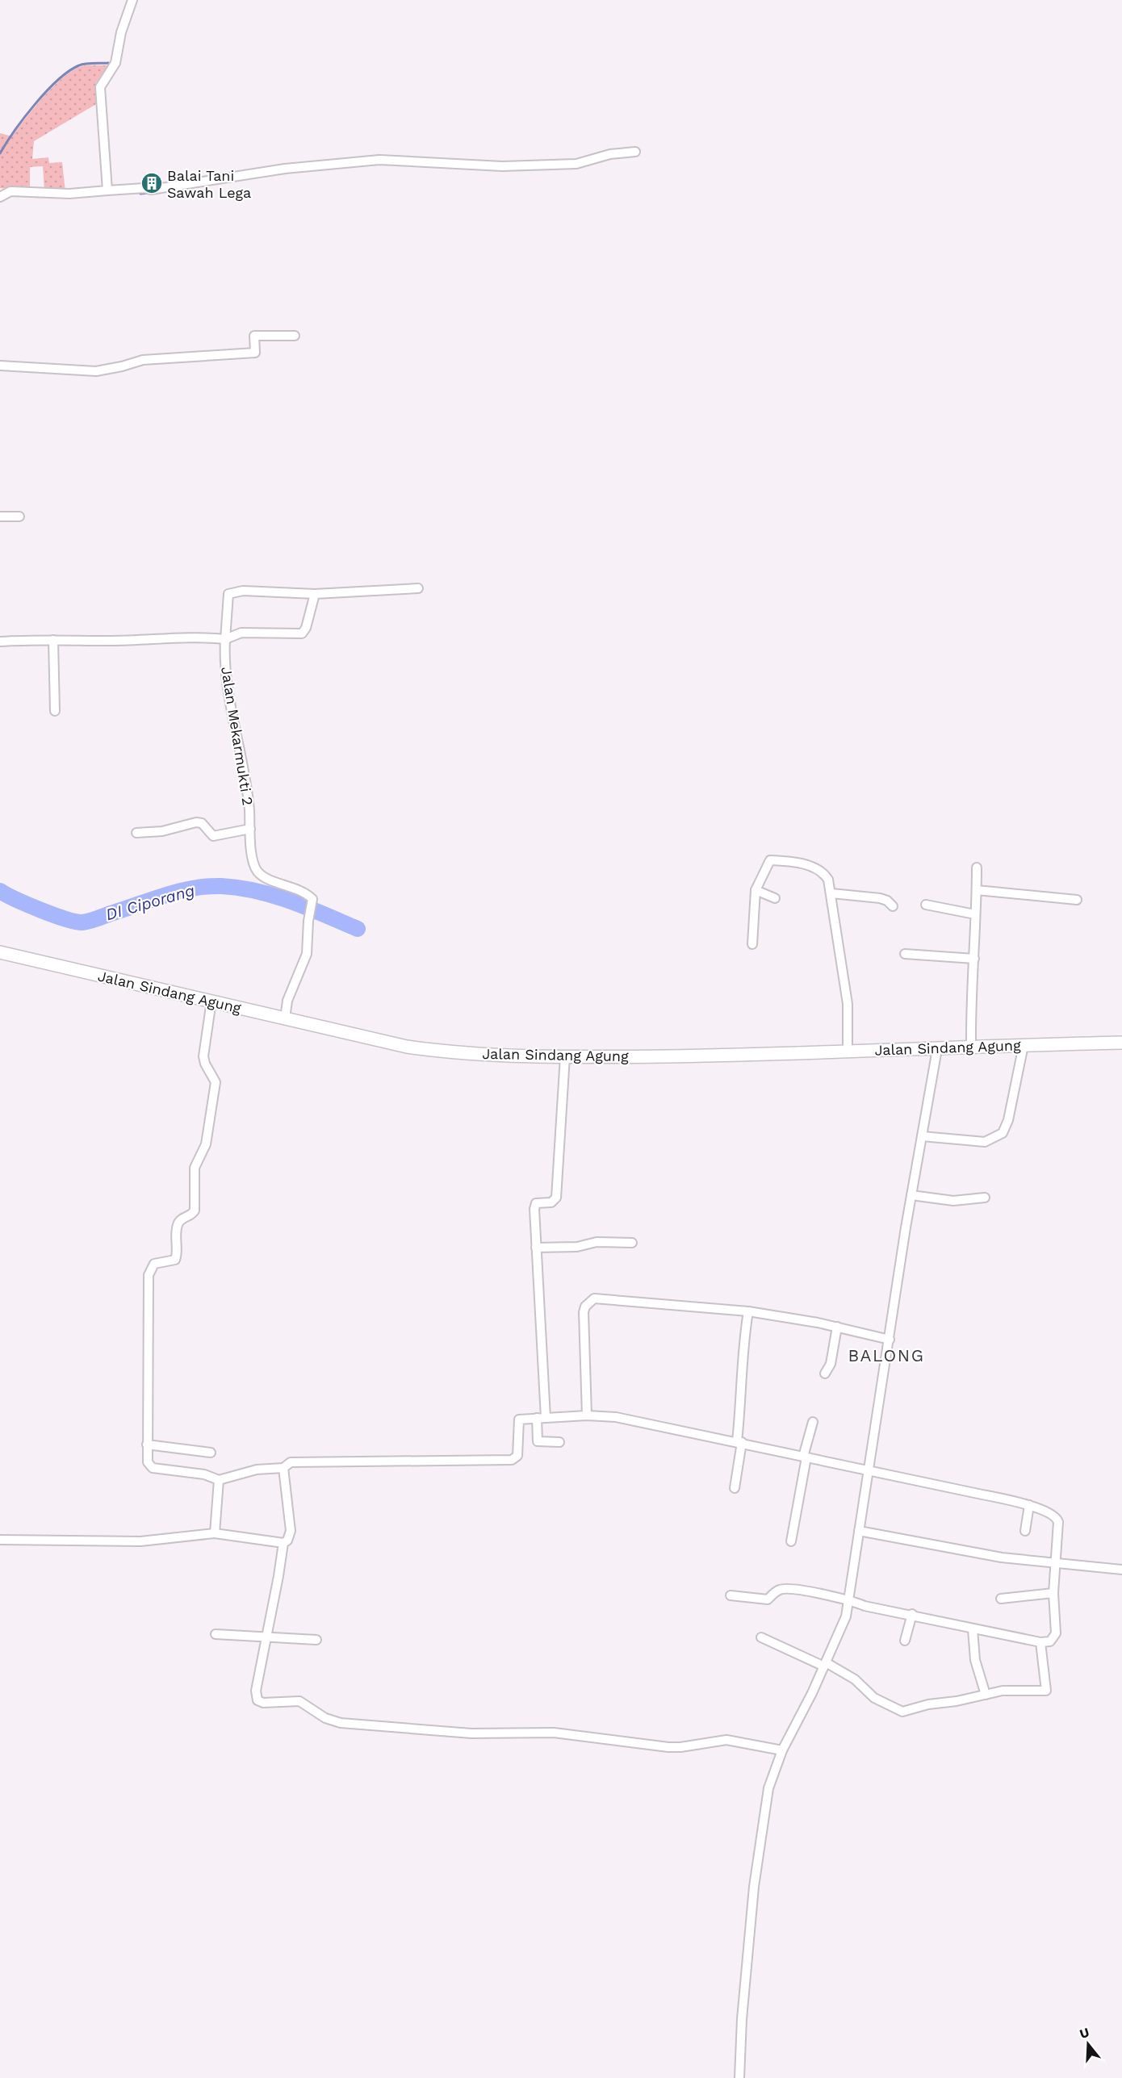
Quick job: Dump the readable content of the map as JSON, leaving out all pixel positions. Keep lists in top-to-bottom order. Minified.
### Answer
{"streets":{"main road":["Jalan Sindang Agung"],"street":["Jalan Mekarmukti 2"]},"crossings":[["Jalan Mekarmukti 2","Jalan Sindang Agung"]],"districts":["BALONG"],"water":["DI Ciporang"],"places":{"building":["Balai Tani Sawah Lega"]},"north":"top"}
